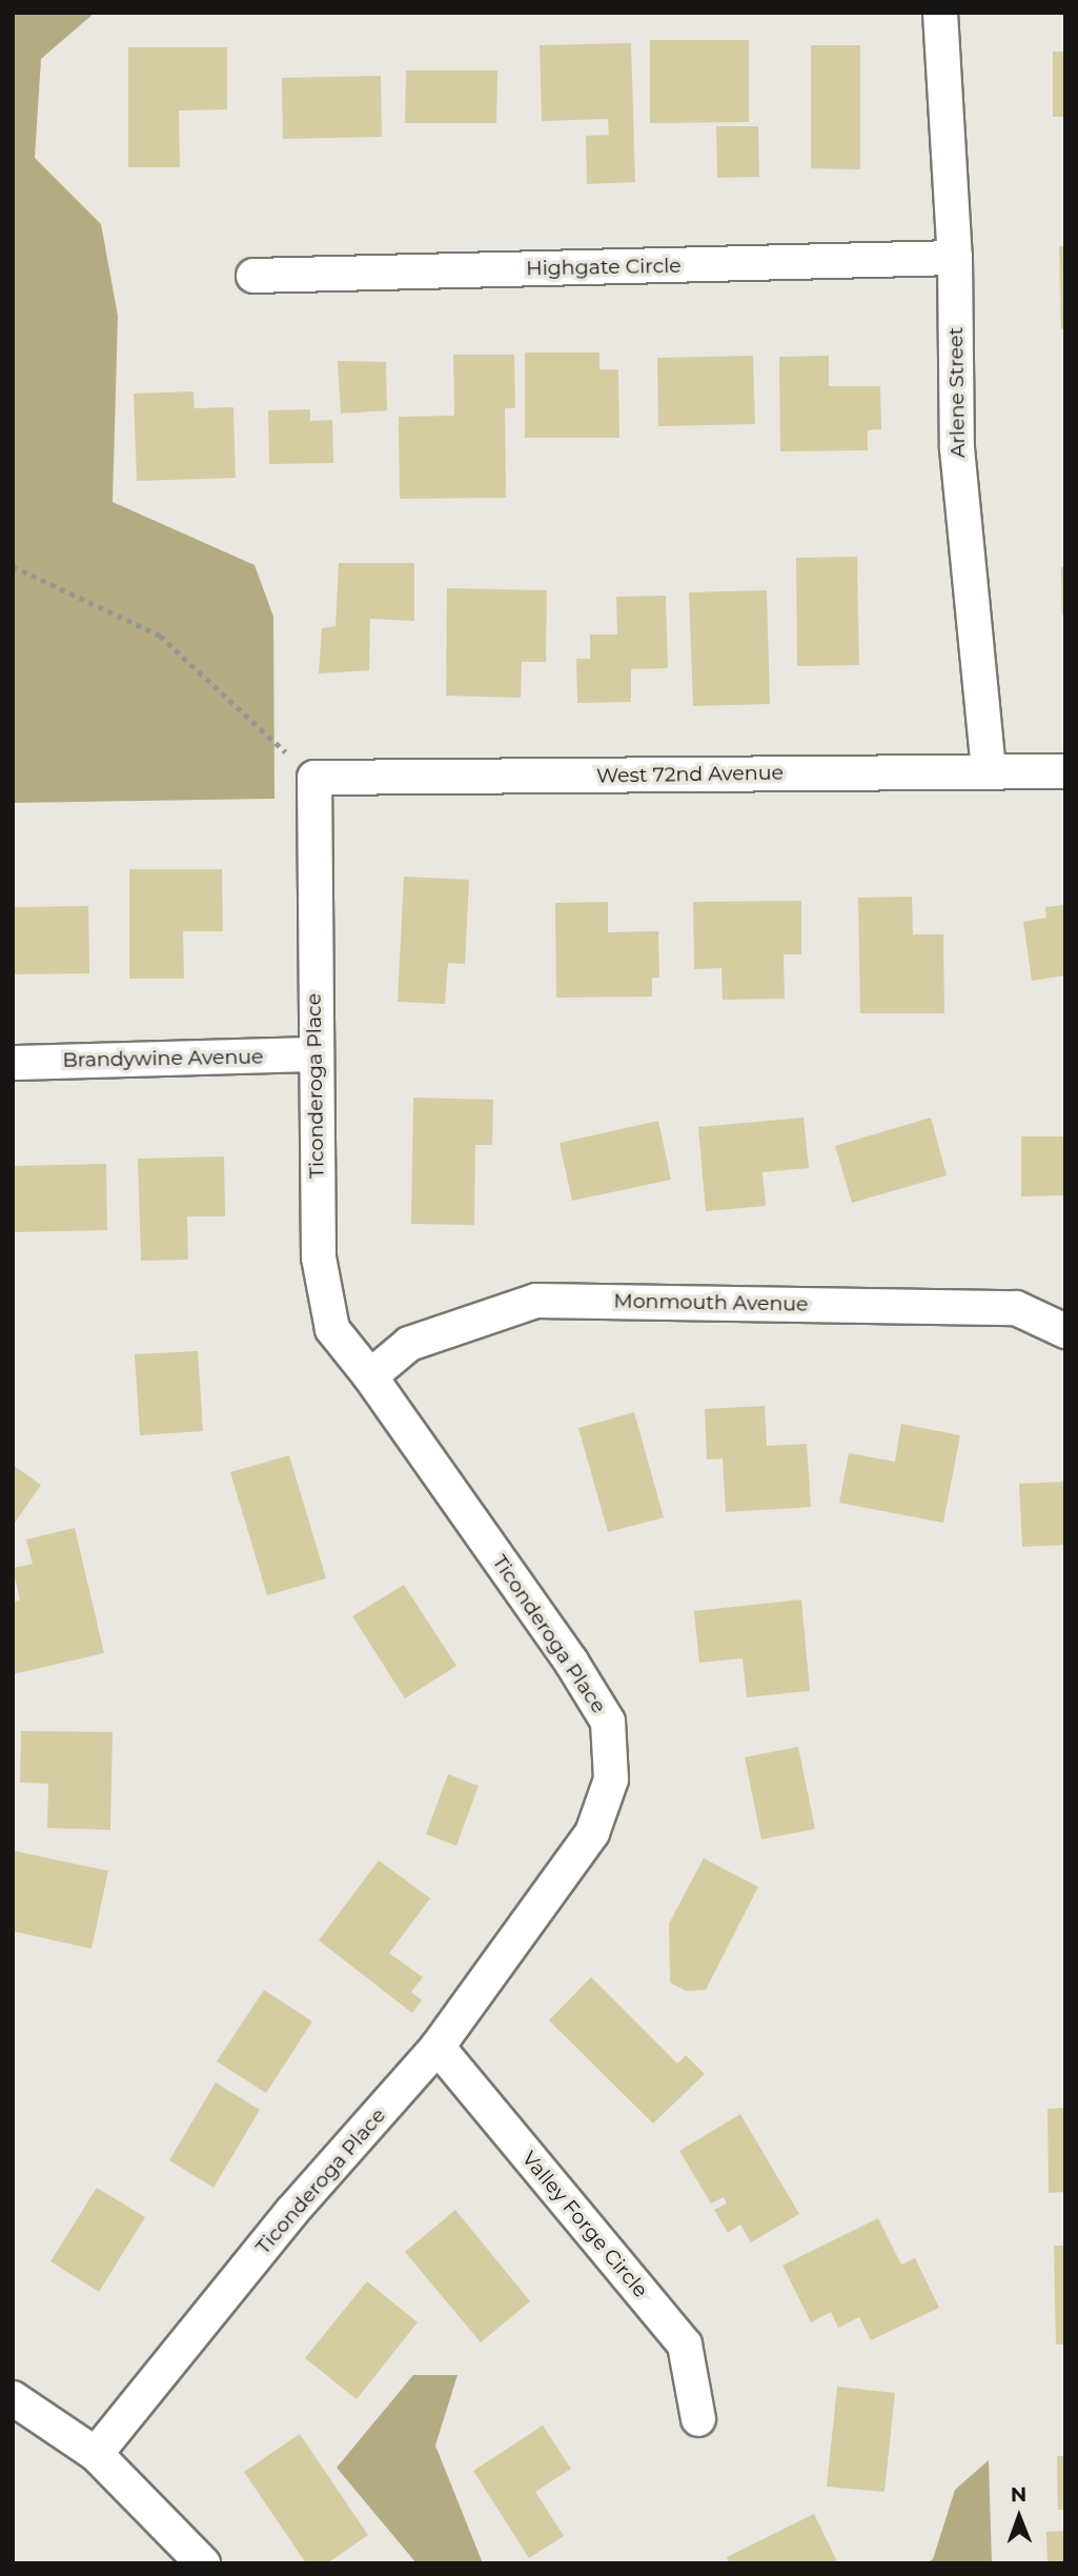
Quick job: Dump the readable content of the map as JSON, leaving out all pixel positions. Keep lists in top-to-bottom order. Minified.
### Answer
{"streets":{"street":["Highgate Circle","Arlene Street","West 72nd Avenue","Brandywine Avenue","Ticonderoga Place","Monmouth Avenue","Valley Forge Circle"]},"crossings":[["Highgate Circle","Arlene Street"],["Arlene Street","West 72nd Avenue"],["West 72nd Avenue","Ticonderoga Place"],["Brandywine Avenue","Ticonderoga Place"],["Ticonderoga Place","Monmouth Avenue"],["Ticonderoga Place","Valley Forge Circle"]],"north":"top"}
